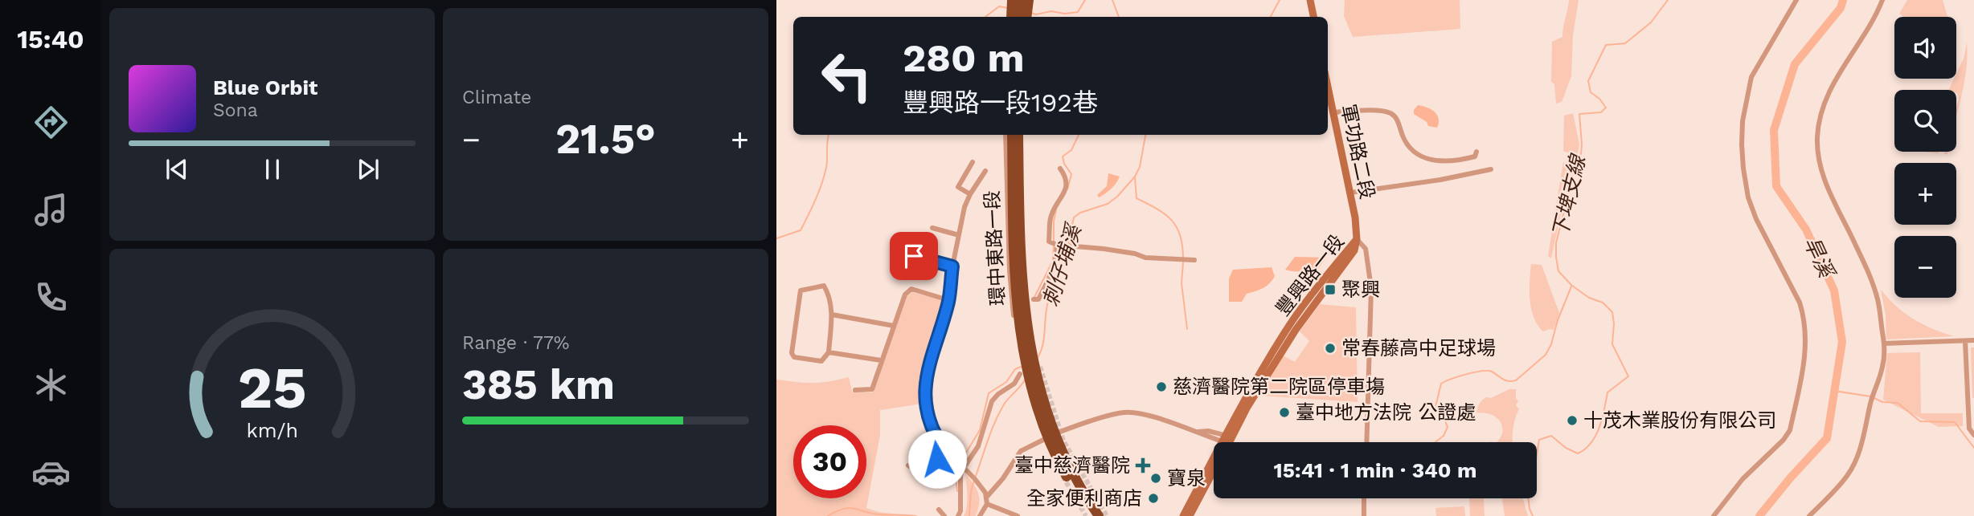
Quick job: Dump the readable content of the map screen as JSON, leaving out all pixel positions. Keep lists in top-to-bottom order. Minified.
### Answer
{"streets":{"street":["軍功路二段","環中東路一段","豐興路一段"]},"crossings":[["軍功路二段","豐興路一段"]],"water":["下埤支線","旱溪","刺仔埔溪"],"places":{"transit":["聚興"],"other":["常春藤高中足球場","慈濟醫院第二院區停車塲","臺中地方法院 公證處","十茂木業股份有限公司","寶泉","全家便利商店"],"health":["臺中慈濟醫院"]},"page":{"tabs":"15:40","tile":["Climate",["Range · 77%","385 km"]],"map_buttons":["+","−"],"turn":["280 m","豐興路一段192巷"],"song":["Blue Orbit","Sona"],"heat":["−","21.5°","+"],"limit":"30","trip":"15:41 · 1 min · 340 m","gauge":["25","km/h"]}}
